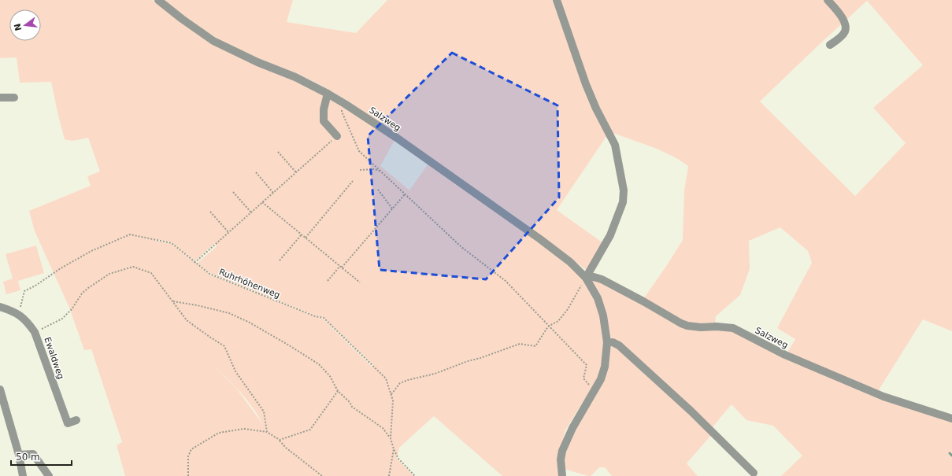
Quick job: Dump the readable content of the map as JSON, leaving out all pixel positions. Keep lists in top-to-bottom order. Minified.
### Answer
{"streets":{"street":["Salzweg","Ewaldweg"],"path":["Ruhrhöhenweg"]},"crossings":[["Ruhrhöhenweg","Ewaldweg"]],"scale_bar":"50 m","north":"left"}
